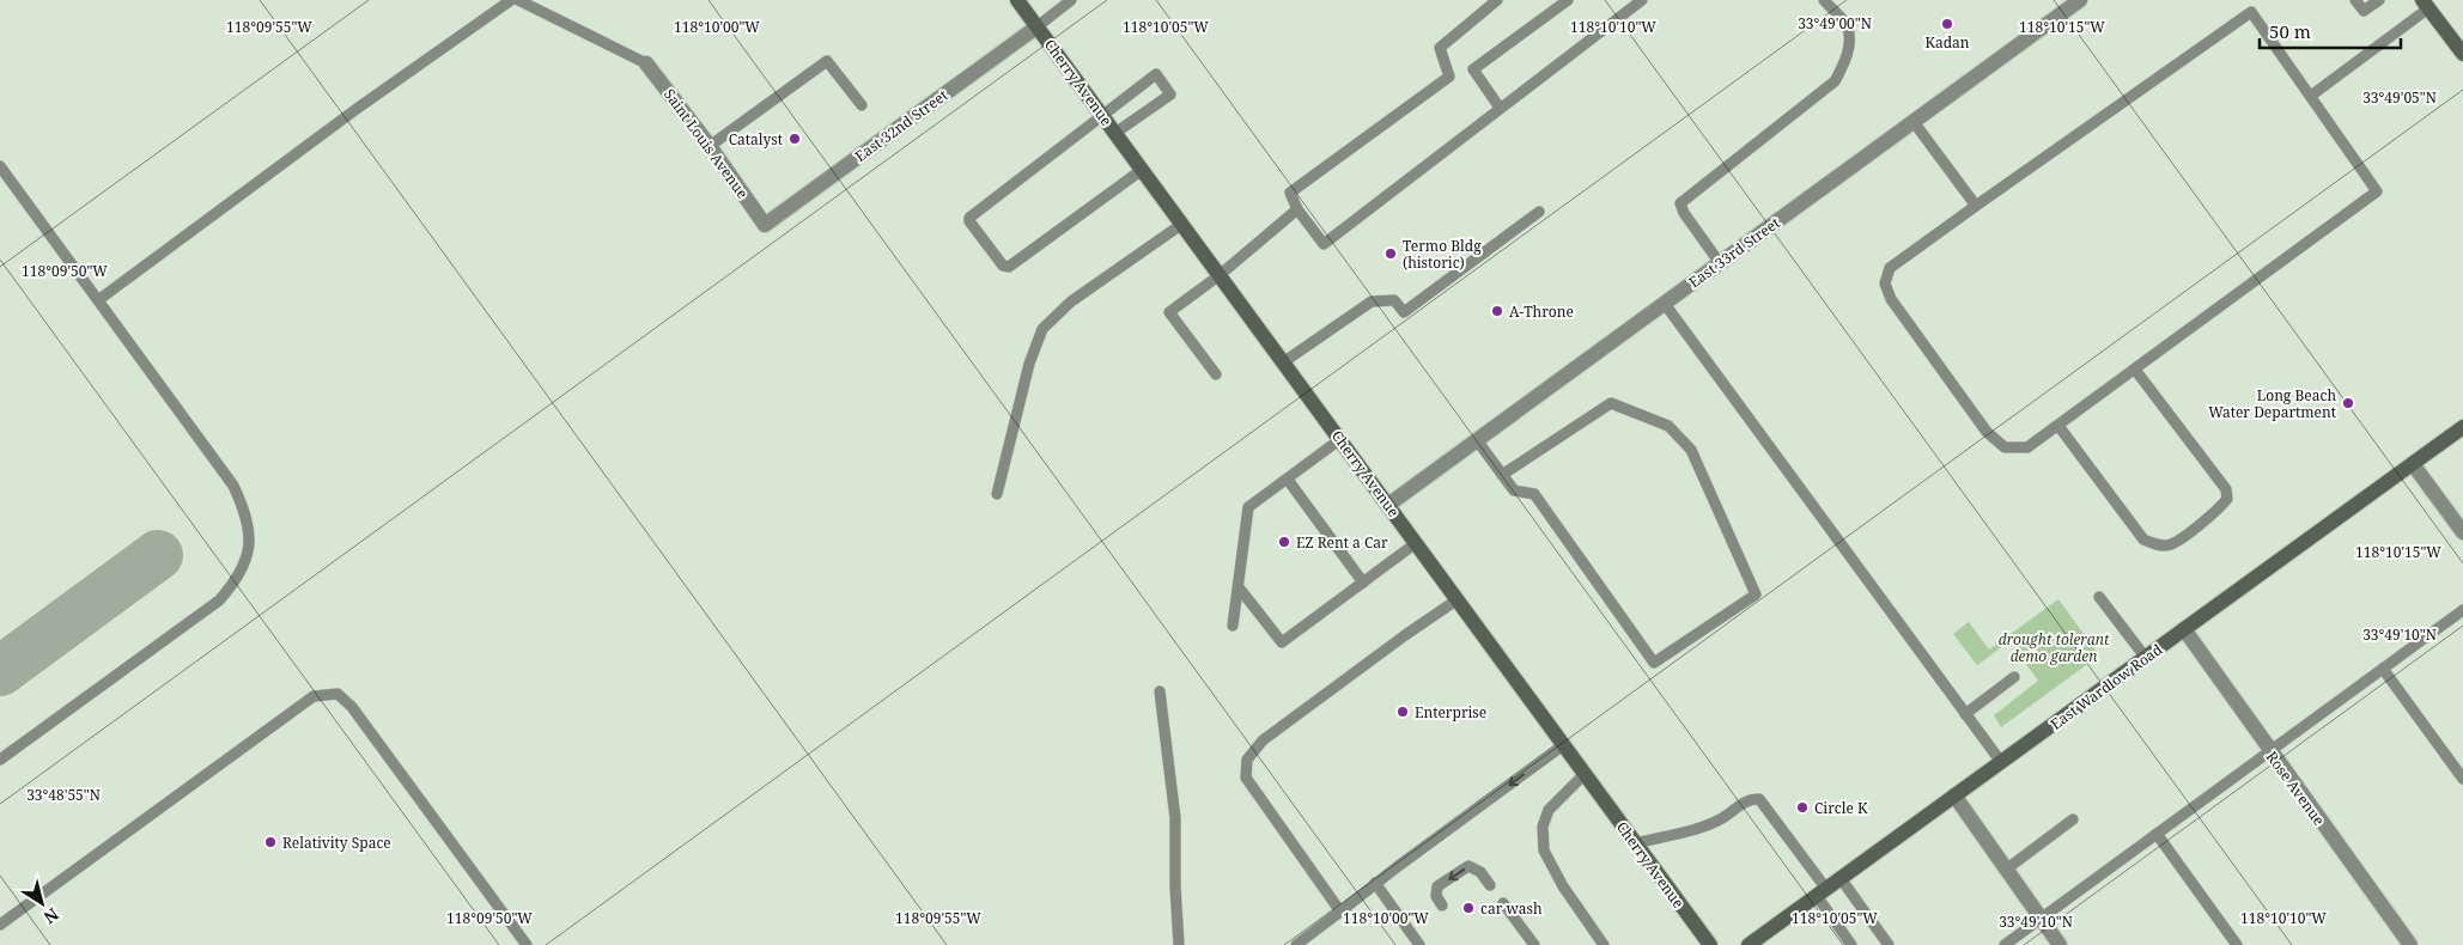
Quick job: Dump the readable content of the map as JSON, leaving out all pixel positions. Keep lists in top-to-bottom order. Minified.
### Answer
{"streets":{"main road":["Cherry Avenue","East Wardlow Road"],"street":["East 32nd Street","Saint Louis Avenue","East 33rd Street","Rose Avenue"]},"crossings":[["Cherry Avenue","East 32nd Street"],["Cherry Avenue","East 33rd Street"],["East 32nd Street","Saint Louis Avenue"],["East Wardlow Road","Rose Avenue"]],"parks":["drought tolerant demo garden"],"places":["Kadan","Catalyst","Termo Bldg (historic)","A-Throne","Long Beach Water Department","EZ Rent a Car","Enterprise","Circle K","Relativity Space","car wash"],"scale_bar":"50 m","north":"bottom right","coordinates":["33°49'00\"N","118°09'55\"W","118°10'00\"W","118°10'05\"W","118°10'10\"W","118°10'15\"W","33°49'05\"N","118°09'50\"W","33°49'10\"N","33°48'55\"N"]}
